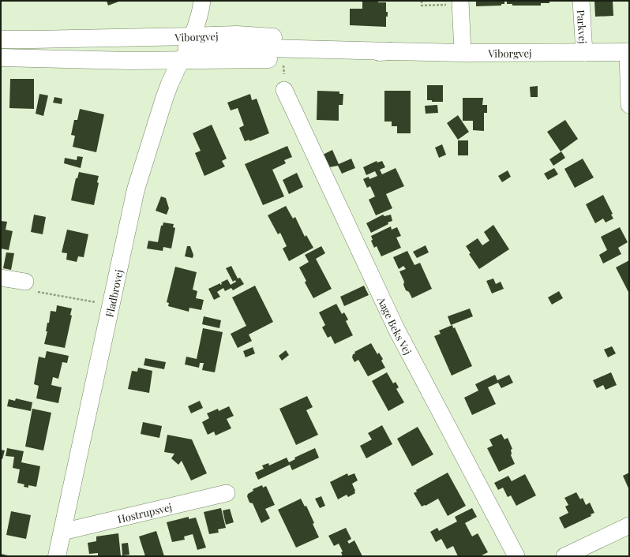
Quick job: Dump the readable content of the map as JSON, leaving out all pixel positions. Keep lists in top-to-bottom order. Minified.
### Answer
{"streets":{"street":["Parkvej","Viborgvej","Fladbrovej","Aage Beks Vej","Hostrupsvej"]},"crossings":[["Parkvej","Viborgvej"],["Viborgvej","Fladbrovej"],["Fladbrovej","Hostrupsvej"]]}
